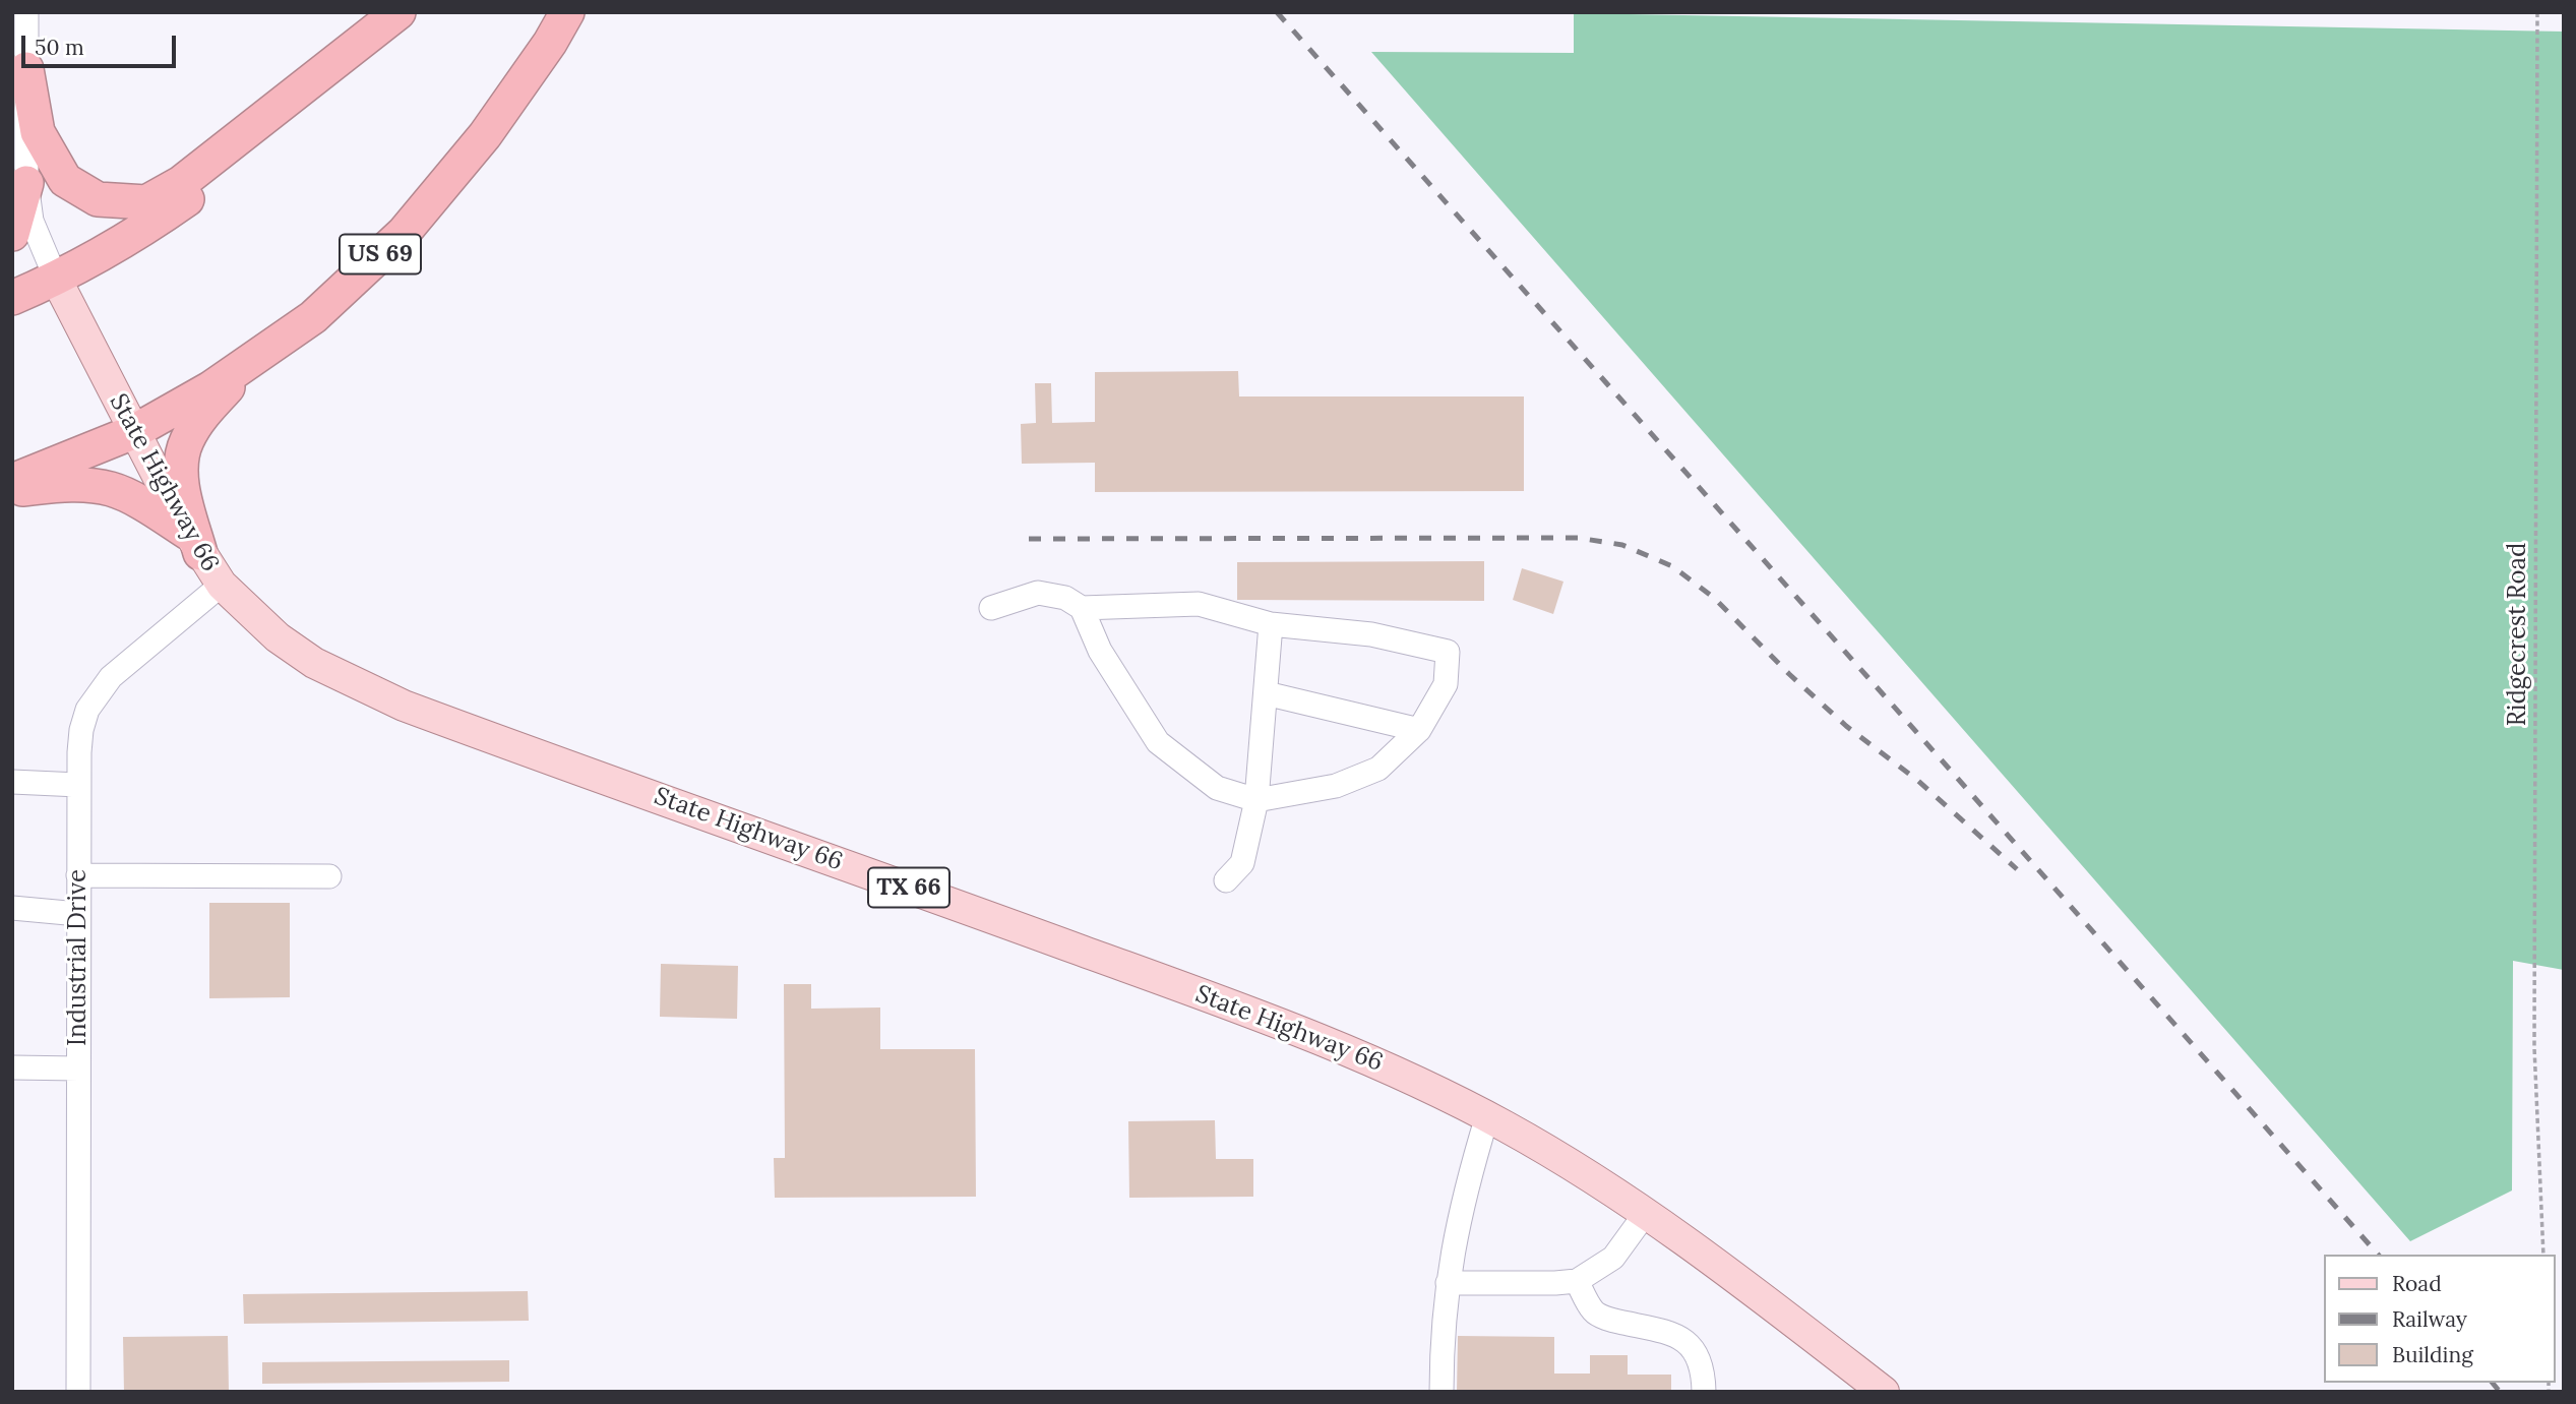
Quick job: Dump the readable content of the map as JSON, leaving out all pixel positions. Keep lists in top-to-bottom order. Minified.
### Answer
{"streets":{"highway":["US 69"],"main road":["State Highway 66","TX 66"],"street":["Industrial Drive"],"path":["Ridgecrest Road"]},"crossings":[["US 69","State Highway 66"],["State Highway 66","Industrial Drive"]],"legend":["Road","Railway","Building"],"scale_bar":"50 m"}
